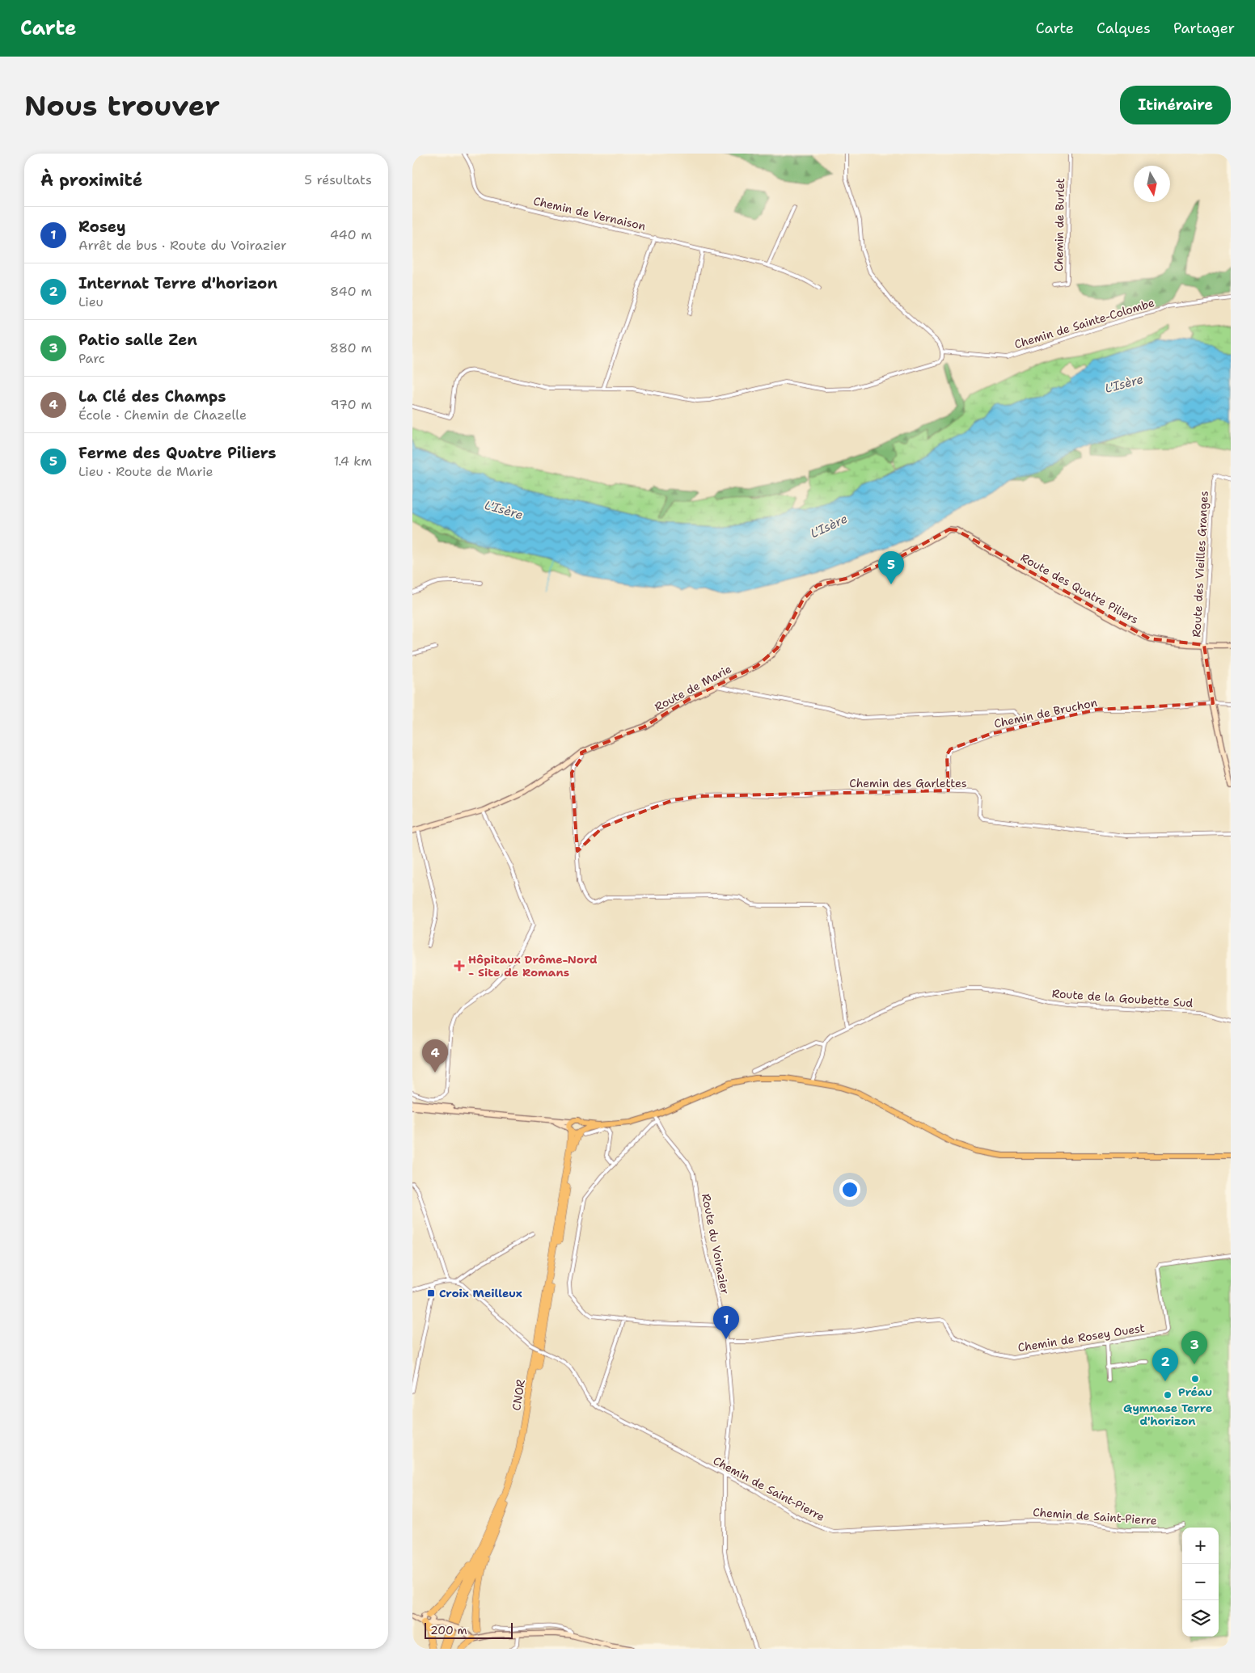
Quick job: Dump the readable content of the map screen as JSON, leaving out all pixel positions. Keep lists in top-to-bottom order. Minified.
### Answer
{"streets":{"highway":["CNOR"],"street":["Chemin de Vernaison","Chemin de Burlet","Chemin de Sainte-Colombe","Route des Vieilles Granges","Route des Quatre Piliers","Route de Marie","Chemin de Bruchon","Chemin des Garlettes","Route de la Goubette Sud","Route du Voirazier","Chemin de Rosey Ouest","Chemin de Saint-Pierre"]},"crossings":[["Route des Vieilles Granges","Route des Quatre Piliers"],["Route des Quatre Piliers","Route de Marie"],["Chemin de Bruchon","Chemin des Garlettes"],["Route du Voirazier","Chemin de Rosey Ouest"],["Route du Voirazier","Chemin de Saint-Pierre"]],"water":["L'Isère"],"places":{"health":["Hôpitaux Drôme-Nord - Site de Romans"],"transit":["Croix Meilleux"],"other":["Préau","Gymnase Terre d'horizon"]},"scale_bar":"200 m","north":"bottom","page":{"header":"Carte","nav":["Carte","Calques","Partager"],"buttons":"Itinéraire","title":"Nous trouver","heading":["À proximité","5 résultats"],"list":[{"mark":"1","name":"Rosey","note":"Arrêt de bus · Route du Voirazier","value":"440 m"},{"mark":"2","name":"Internat Terre d'horizon","note":"Lieu","value":"840 m"},{"mark":"3","name":"Patio salle Zen","note":"Parc","value":"880 m"},{"mark":"4","name":"La Clé des Champs","note":"École · Chemin de Chazelle","value":"970 m"},{"mark":"5","name":"Ferme des Quatre Piliers","note":"Lieu · Route de Marie","value":"1.4 km"}],"pins":["5","4","1","3","2"],"map_buttons":["+","−"],"scale":"200 m"}}
